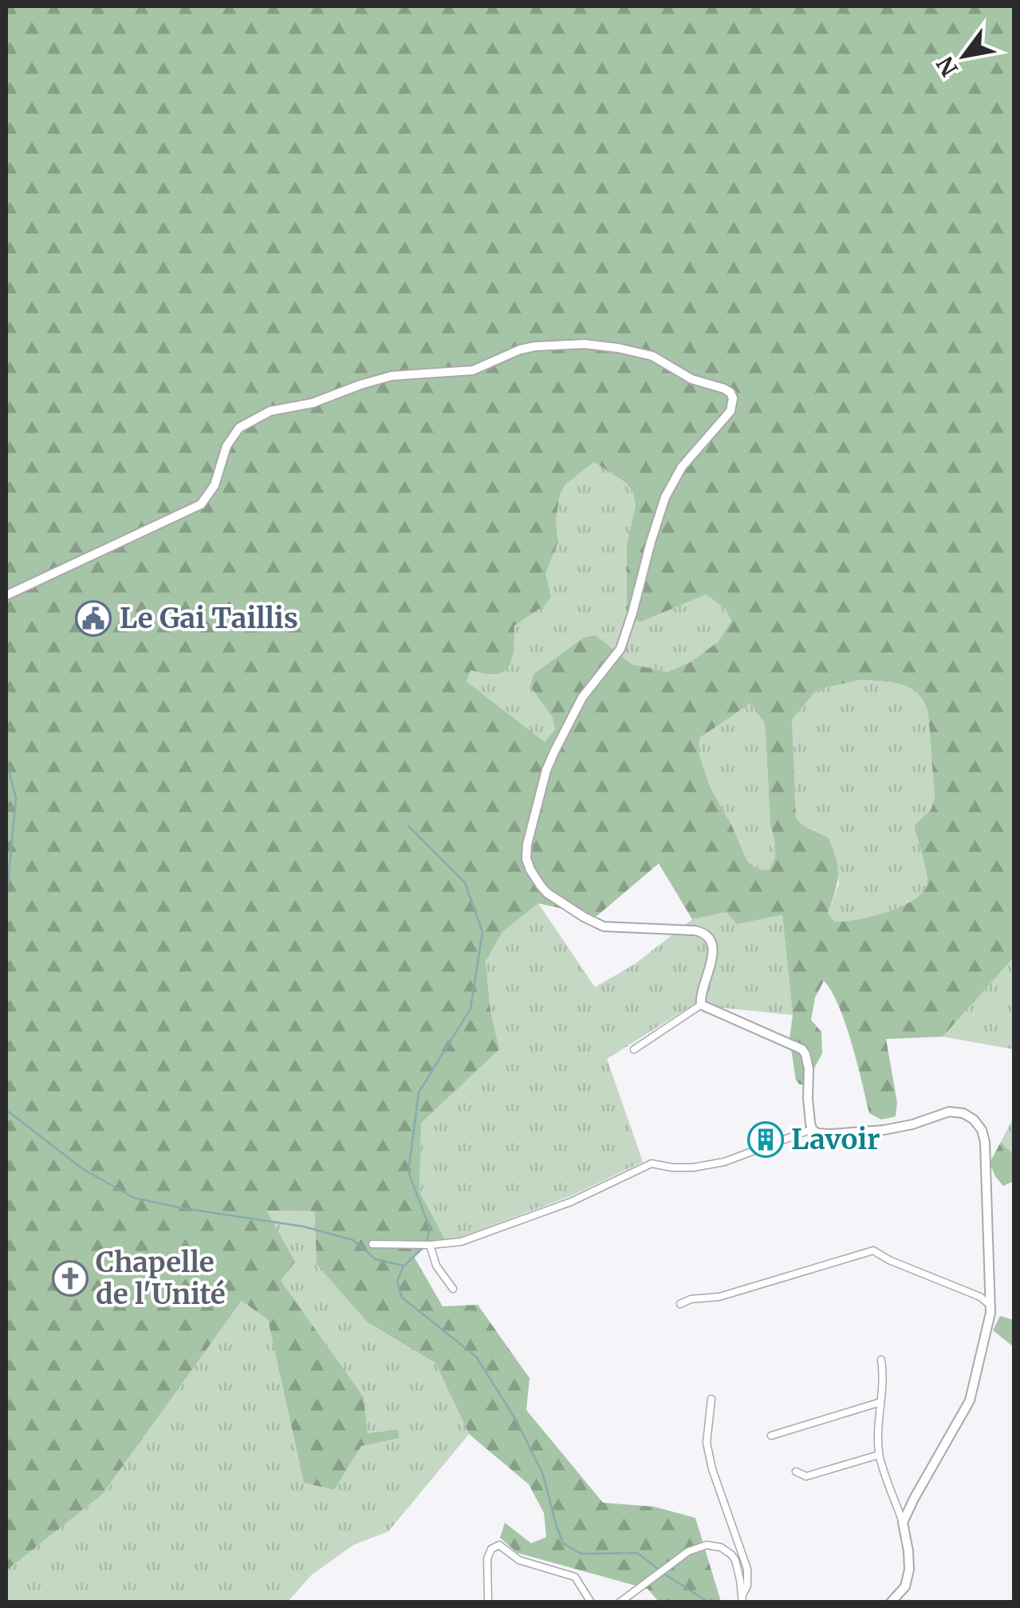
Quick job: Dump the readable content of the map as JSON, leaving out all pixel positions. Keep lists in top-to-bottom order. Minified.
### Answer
{"places":{"public building":["Le Gai Taillis"],"building":["Lavoir"],"church":["Chapelle de l'Unité"]},"north":"bottom left"}
